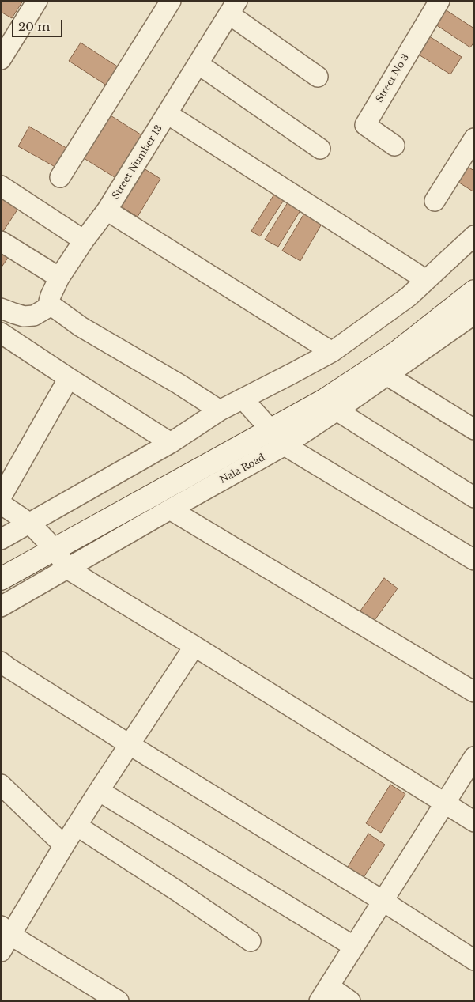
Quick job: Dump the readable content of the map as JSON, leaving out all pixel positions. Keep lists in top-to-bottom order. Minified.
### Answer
{"streets":{"street":["Street No 3","Street Number 13","Nala Road"]},"scale_bar":"20 m"}
